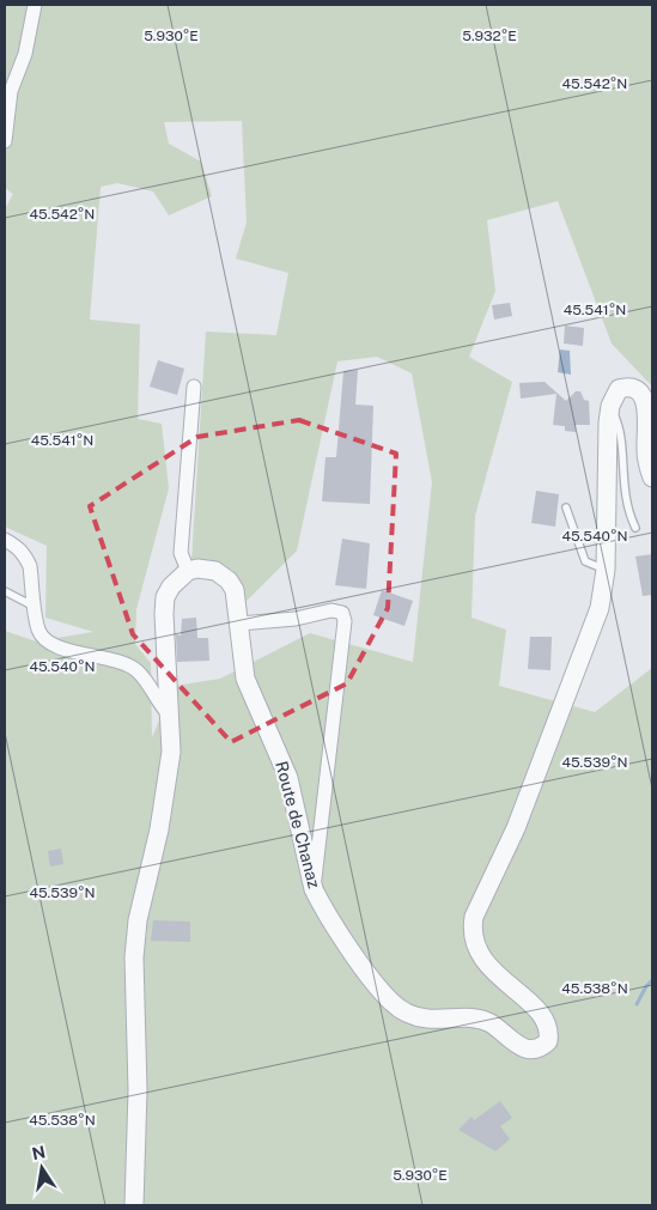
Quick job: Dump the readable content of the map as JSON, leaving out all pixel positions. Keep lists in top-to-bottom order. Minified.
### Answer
{"streets":{"street":["Route de Chanaz"]},"north":"top","coordinates":["5.930°E","5.932°E","45.542°N","45.541°N","45.540°N","45.539°N","45.538°N"]}
